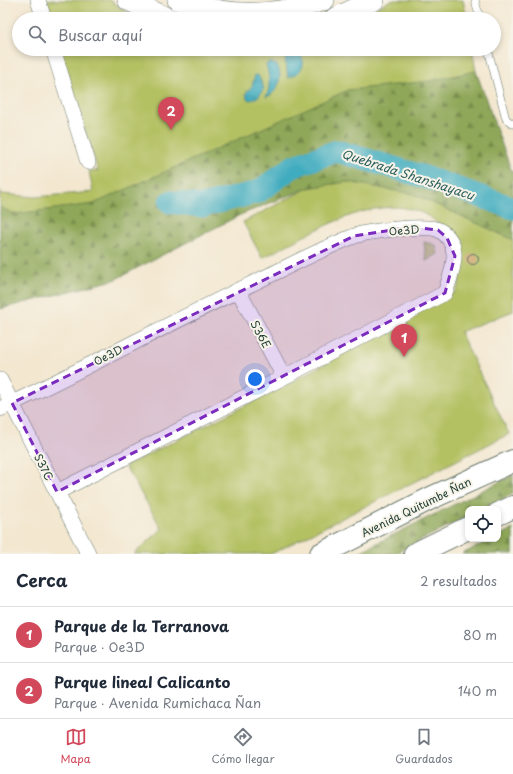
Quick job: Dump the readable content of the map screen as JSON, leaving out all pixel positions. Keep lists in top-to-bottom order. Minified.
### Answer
{"streets":{"main road":["Avenida Quitumbe Ñan"],"street":["Oe3D","S36E","S37C"]},"crossings":[["Oe3D","S36E"],["Oe3D","S37C"]],"water":["Quebrada Shanshayacu"],"page":{"search":"Buscar aquí","pins":["2","1"],"heading":["Cerca","2 resultados"],"list":[{"mark":"1","name":"Parque de la Terranova","note":"Parque · Oe3D","value":"80 m"},{"mark":"2","name":"Parque lineal Calicanto","note":"Parque · Avenida Rumichaca Ñan","value":"140 m"}],"nav":["Mapa","Cómo llegar","Guardados"]}}
